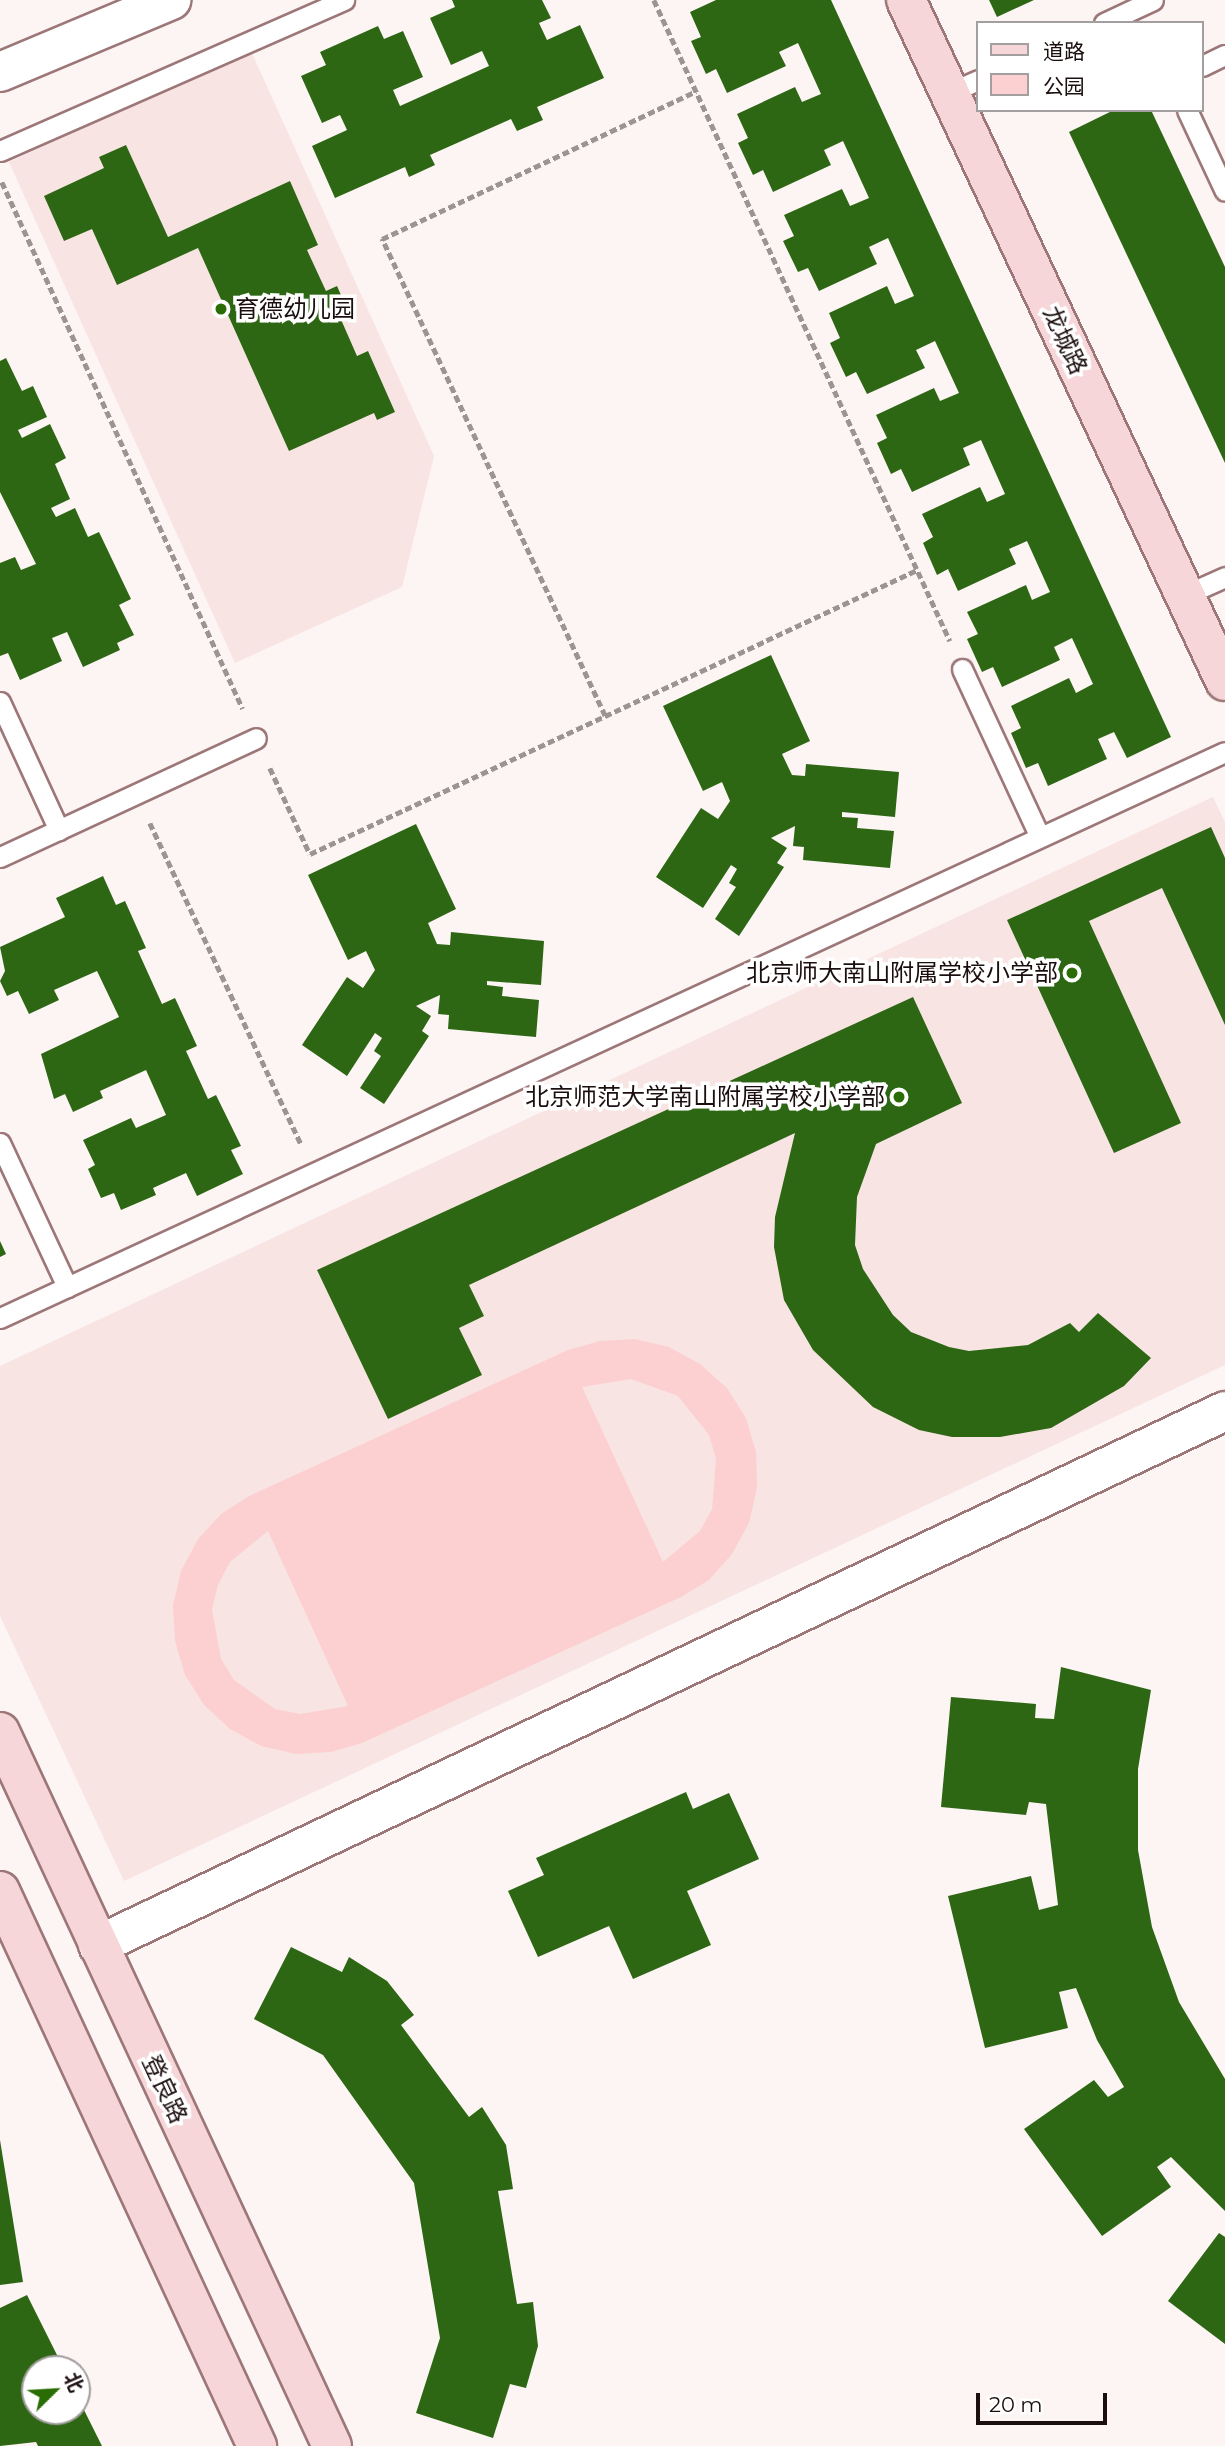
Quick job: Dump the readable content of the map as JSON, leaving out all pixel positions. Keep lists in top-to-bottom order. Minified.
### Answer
{"streets":{"street":["龙城路","登良路"]},"places":["育德幼儿园","北京师大南山附属学校小学部","北京师范大学南山附属学校小学部"],"legend":["道路","公园"],"scale_bar":"20 m","north":"top right"}
